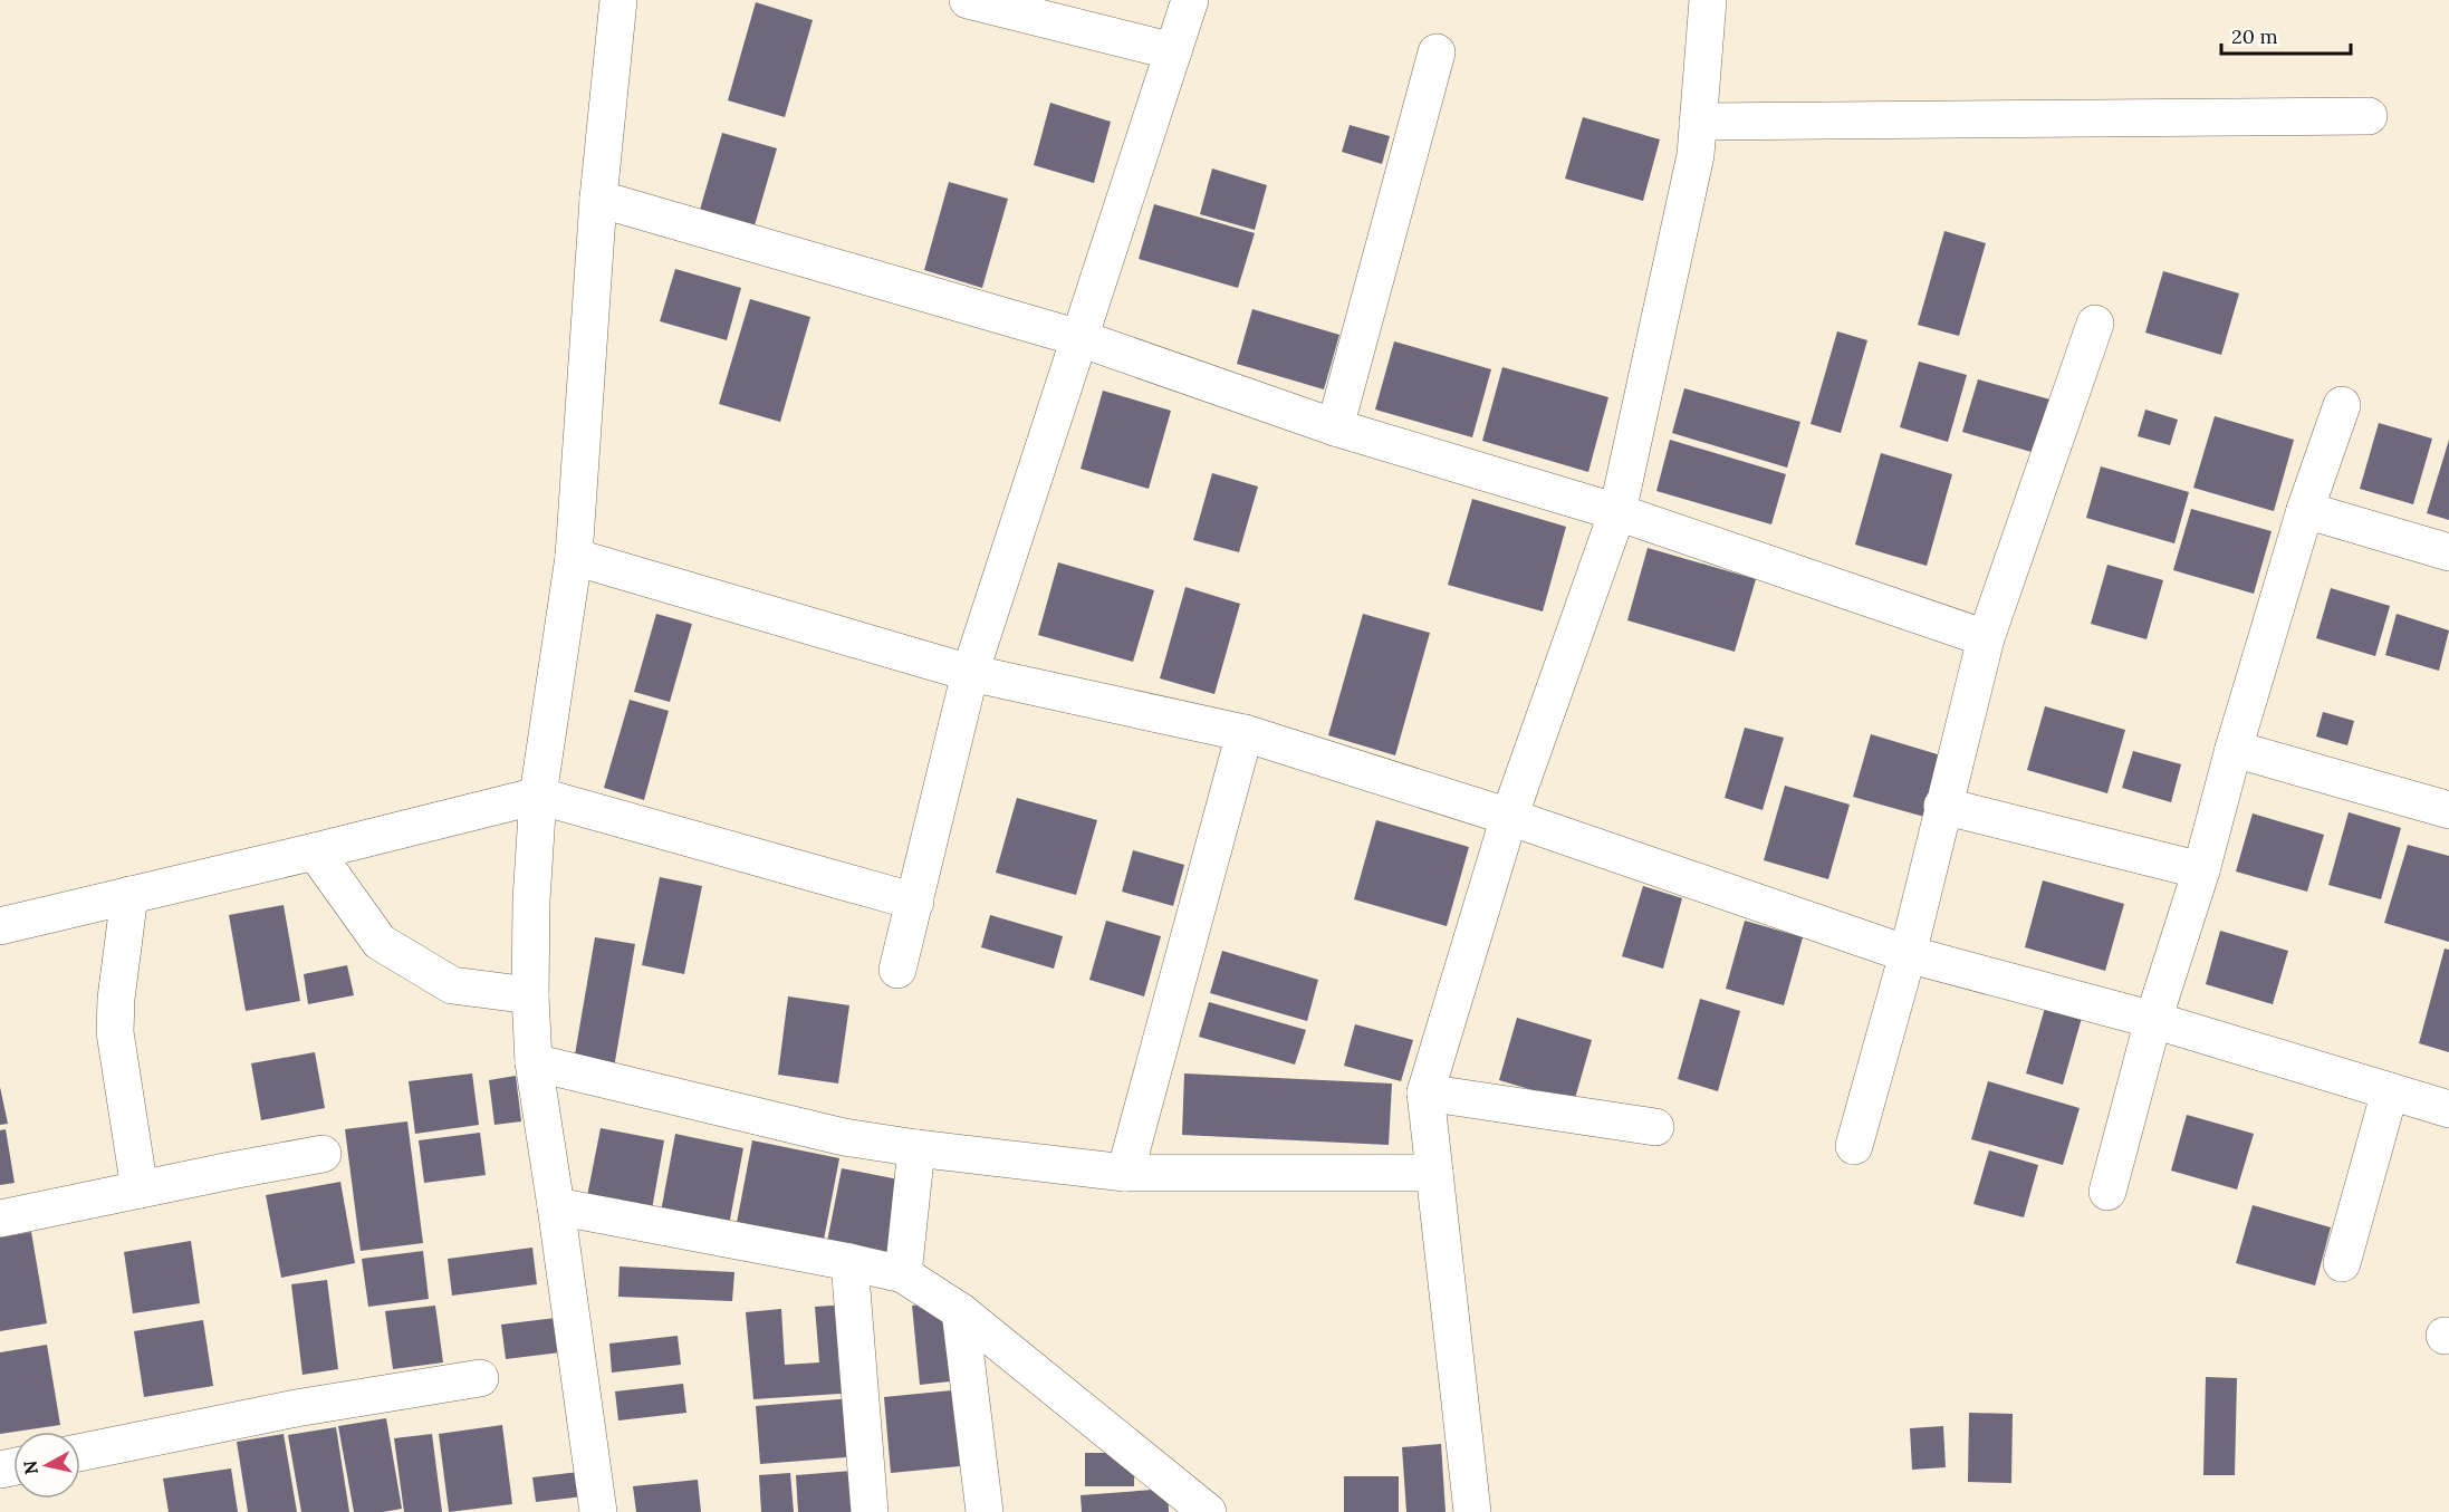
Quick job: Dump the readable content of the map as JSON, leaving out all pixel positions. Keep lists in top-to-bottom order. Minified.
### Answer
{"scale_bar":"20 m","north":"left"}
